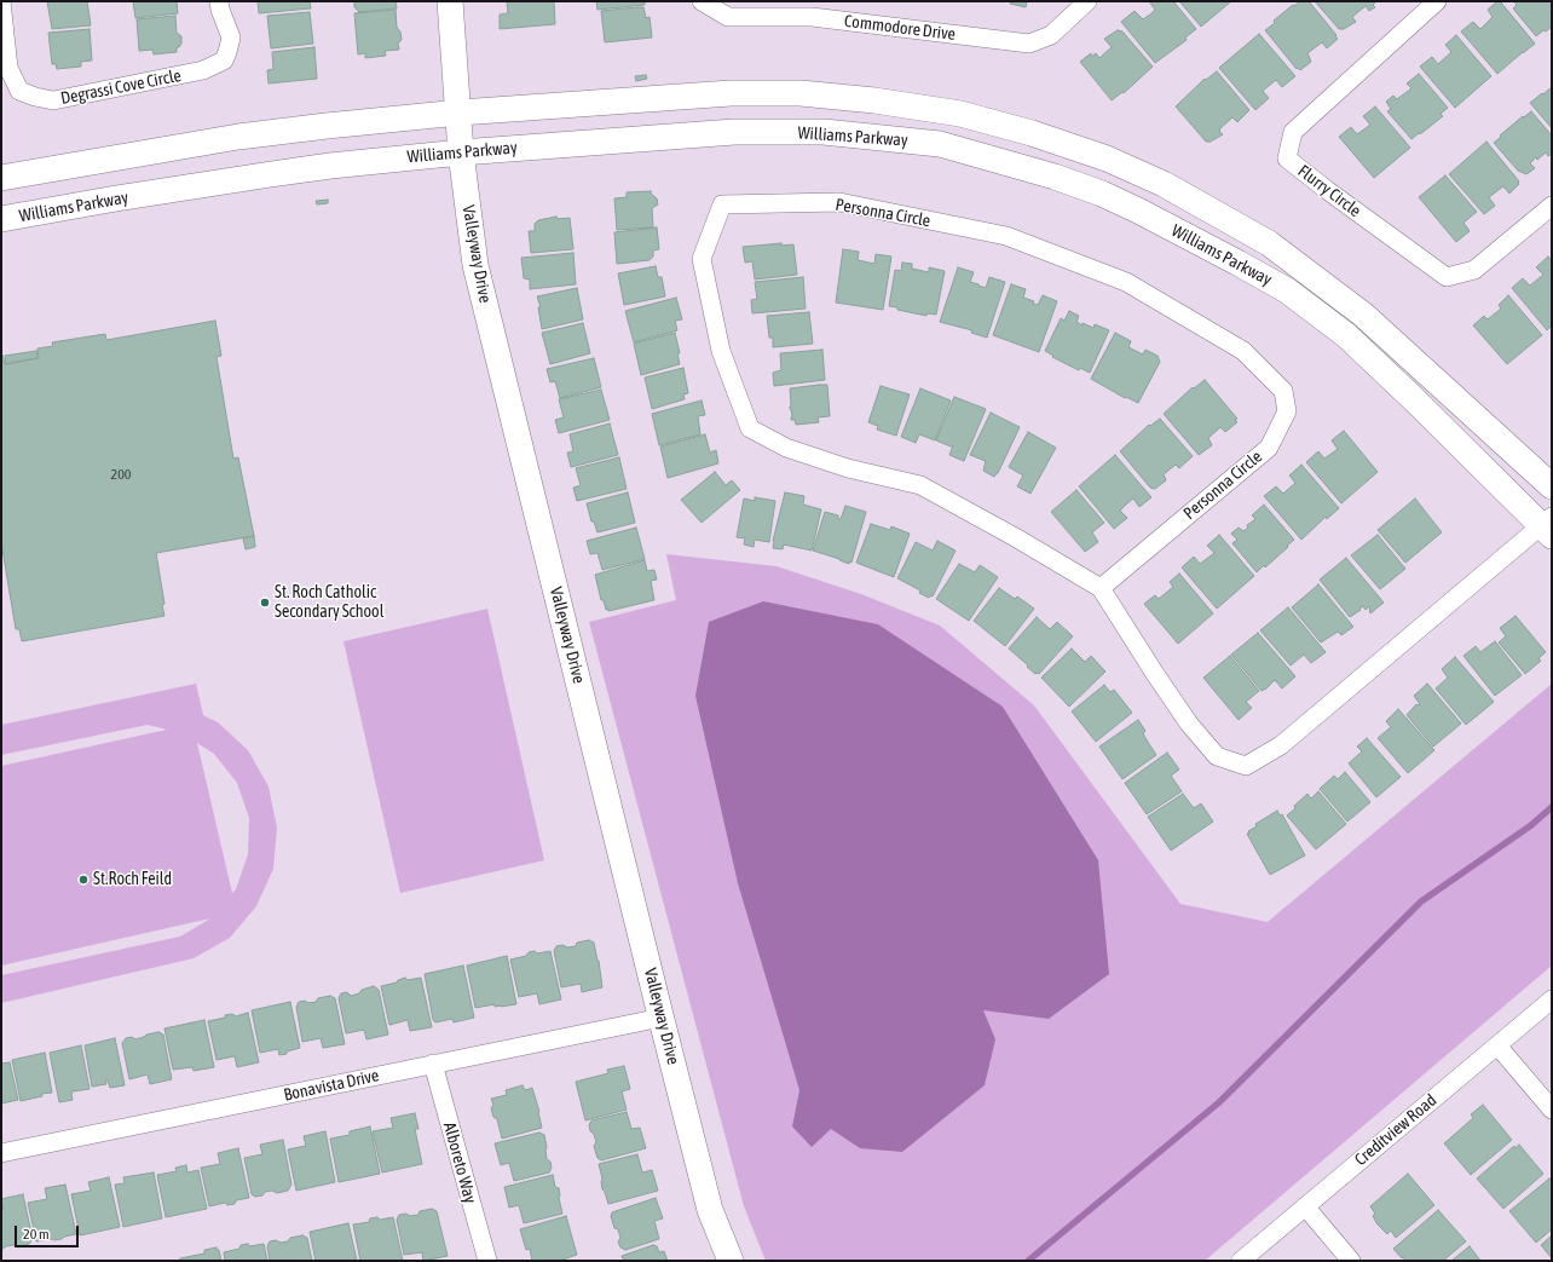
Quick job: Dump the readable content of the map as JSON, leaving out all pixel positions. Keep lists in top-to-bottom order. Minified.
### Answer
{"streets":{"main road":["Williams Parkway","Valleyway Drive"],"street":["Commodore Drive","Degrassi Cove Circle","Flurry Circle","Personna Circle","Bonavista Drive","Creditview Road","Alboreto Way"]},"crossings":[["Williams Parkway","Personna Circle"],["Williams Parkway","Valleyway Drive"],["Valleyway Drive","Bonavista Drive"],["Bonavista Drive","Alboreto Way"]],"places":["St. Roch Catholic Secondary School","St.Roch Feild"],"house_numbers":["200"],"scale_bar":"20 m"}
